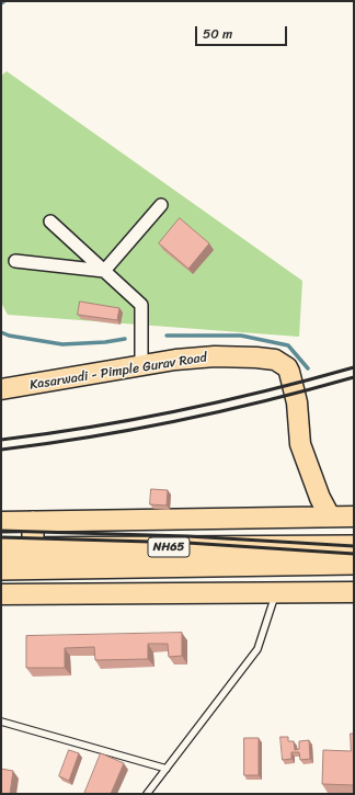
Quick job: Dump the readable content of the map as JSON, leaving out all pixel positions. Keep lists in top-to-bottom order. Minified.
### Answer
{"streets":{"highway":["NH65"],"main road":["Kasarwadi - Pimple Gurav Road"]},"scale_bar":"50 m"}
